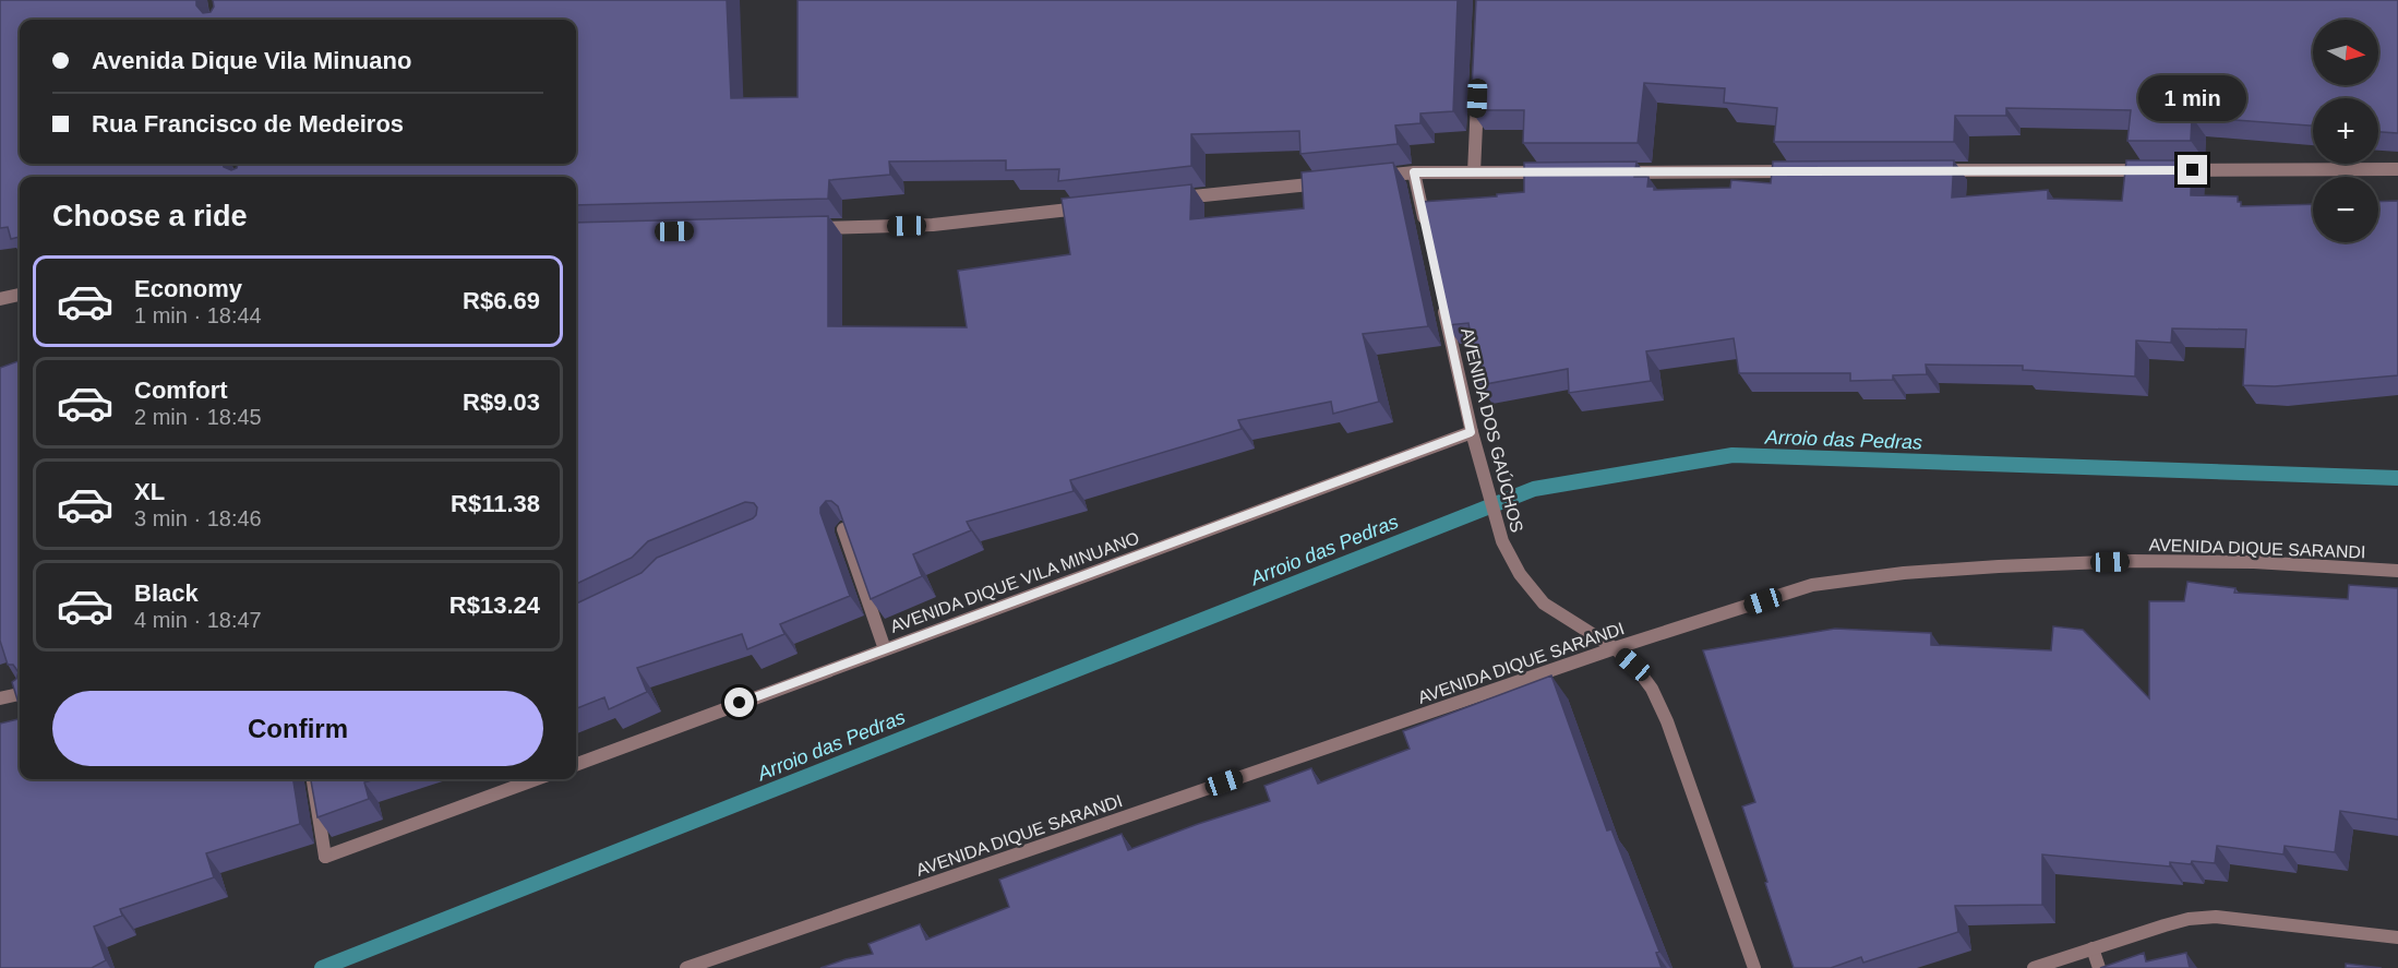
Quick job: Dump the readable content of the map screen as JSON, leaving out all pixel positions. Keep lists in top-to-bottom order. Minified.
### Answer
{"streets":{"street":["AVENIDA DOS GAÚCHOS","AVENIDA DIQUE SARANDI","AVENIDA DIQUE VILA MINUANO"]},"crossings":[["AVENIDA DOS GAÚCHOS","AVENIDA DIQUE SARANDI"],["AVENIDA DOS GAÚCHOS","AVENIDA DIQUE VILA MINUANO"]],"water":["Arroio das Pedras"],"north":"right","page":{"map_buttons":["+","−"],"banner":["Avenida Dique Vila Minuano","Rua Francisco de Medeiros"],"bubble":"1 min","heading":"Choose a ride","list":[{"name":"Economy","note":"1 min · 18:44","value":"R$6.69"},{"name":"Comfort","note":"2 min · 18:45","value":"R$9.03"},{"name":"XL","note":"3 min · 18:46","value":"R$11.38"},{"name":"Black","note":"4 min · 18:47","value":"R$13.24"}],"buttons":"Confirm"}}
